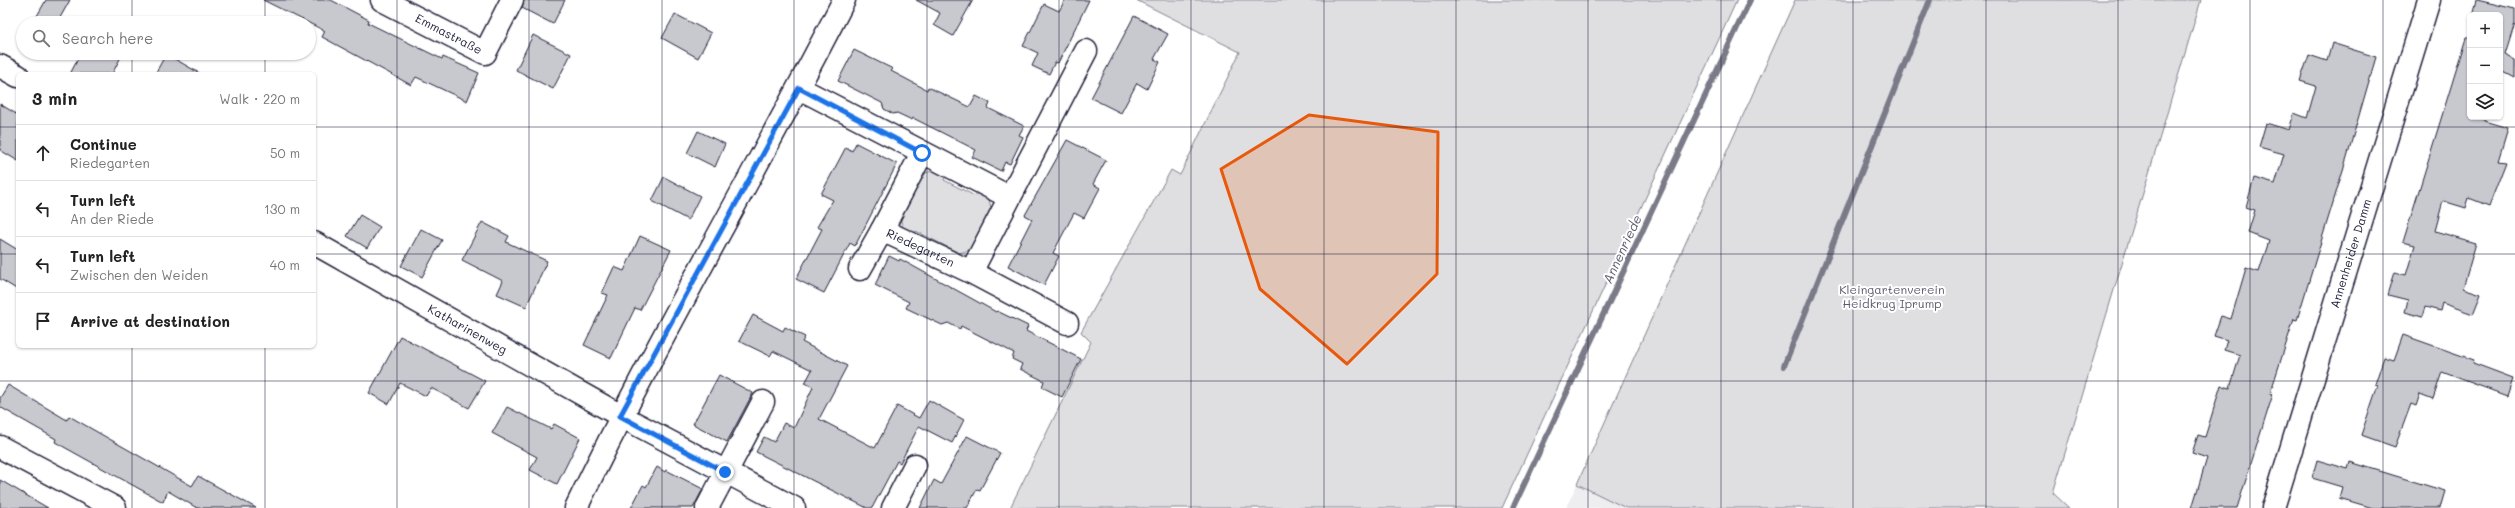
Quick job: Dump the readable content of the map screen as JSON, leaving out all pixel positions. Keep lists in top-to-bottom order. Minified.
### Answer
{"streets":{"street":["Emmastraße","Riedegarten","Annenheider Damm","Katharinenweg"]},"water":["Annenriede"],"parks":["Kleingartenverein Heidkrug Iprump"],"page":{"map_buttons":["+","−"],"search":"Search here","heading":["3 min","Walk · 220 m"],"list":[["Continue","Riedegarten","50 m"],["Turn left","An der Riede","130 m"],["Turn left","Zwischen den Weiden","40 m"],"Arrive at destination"]}}
